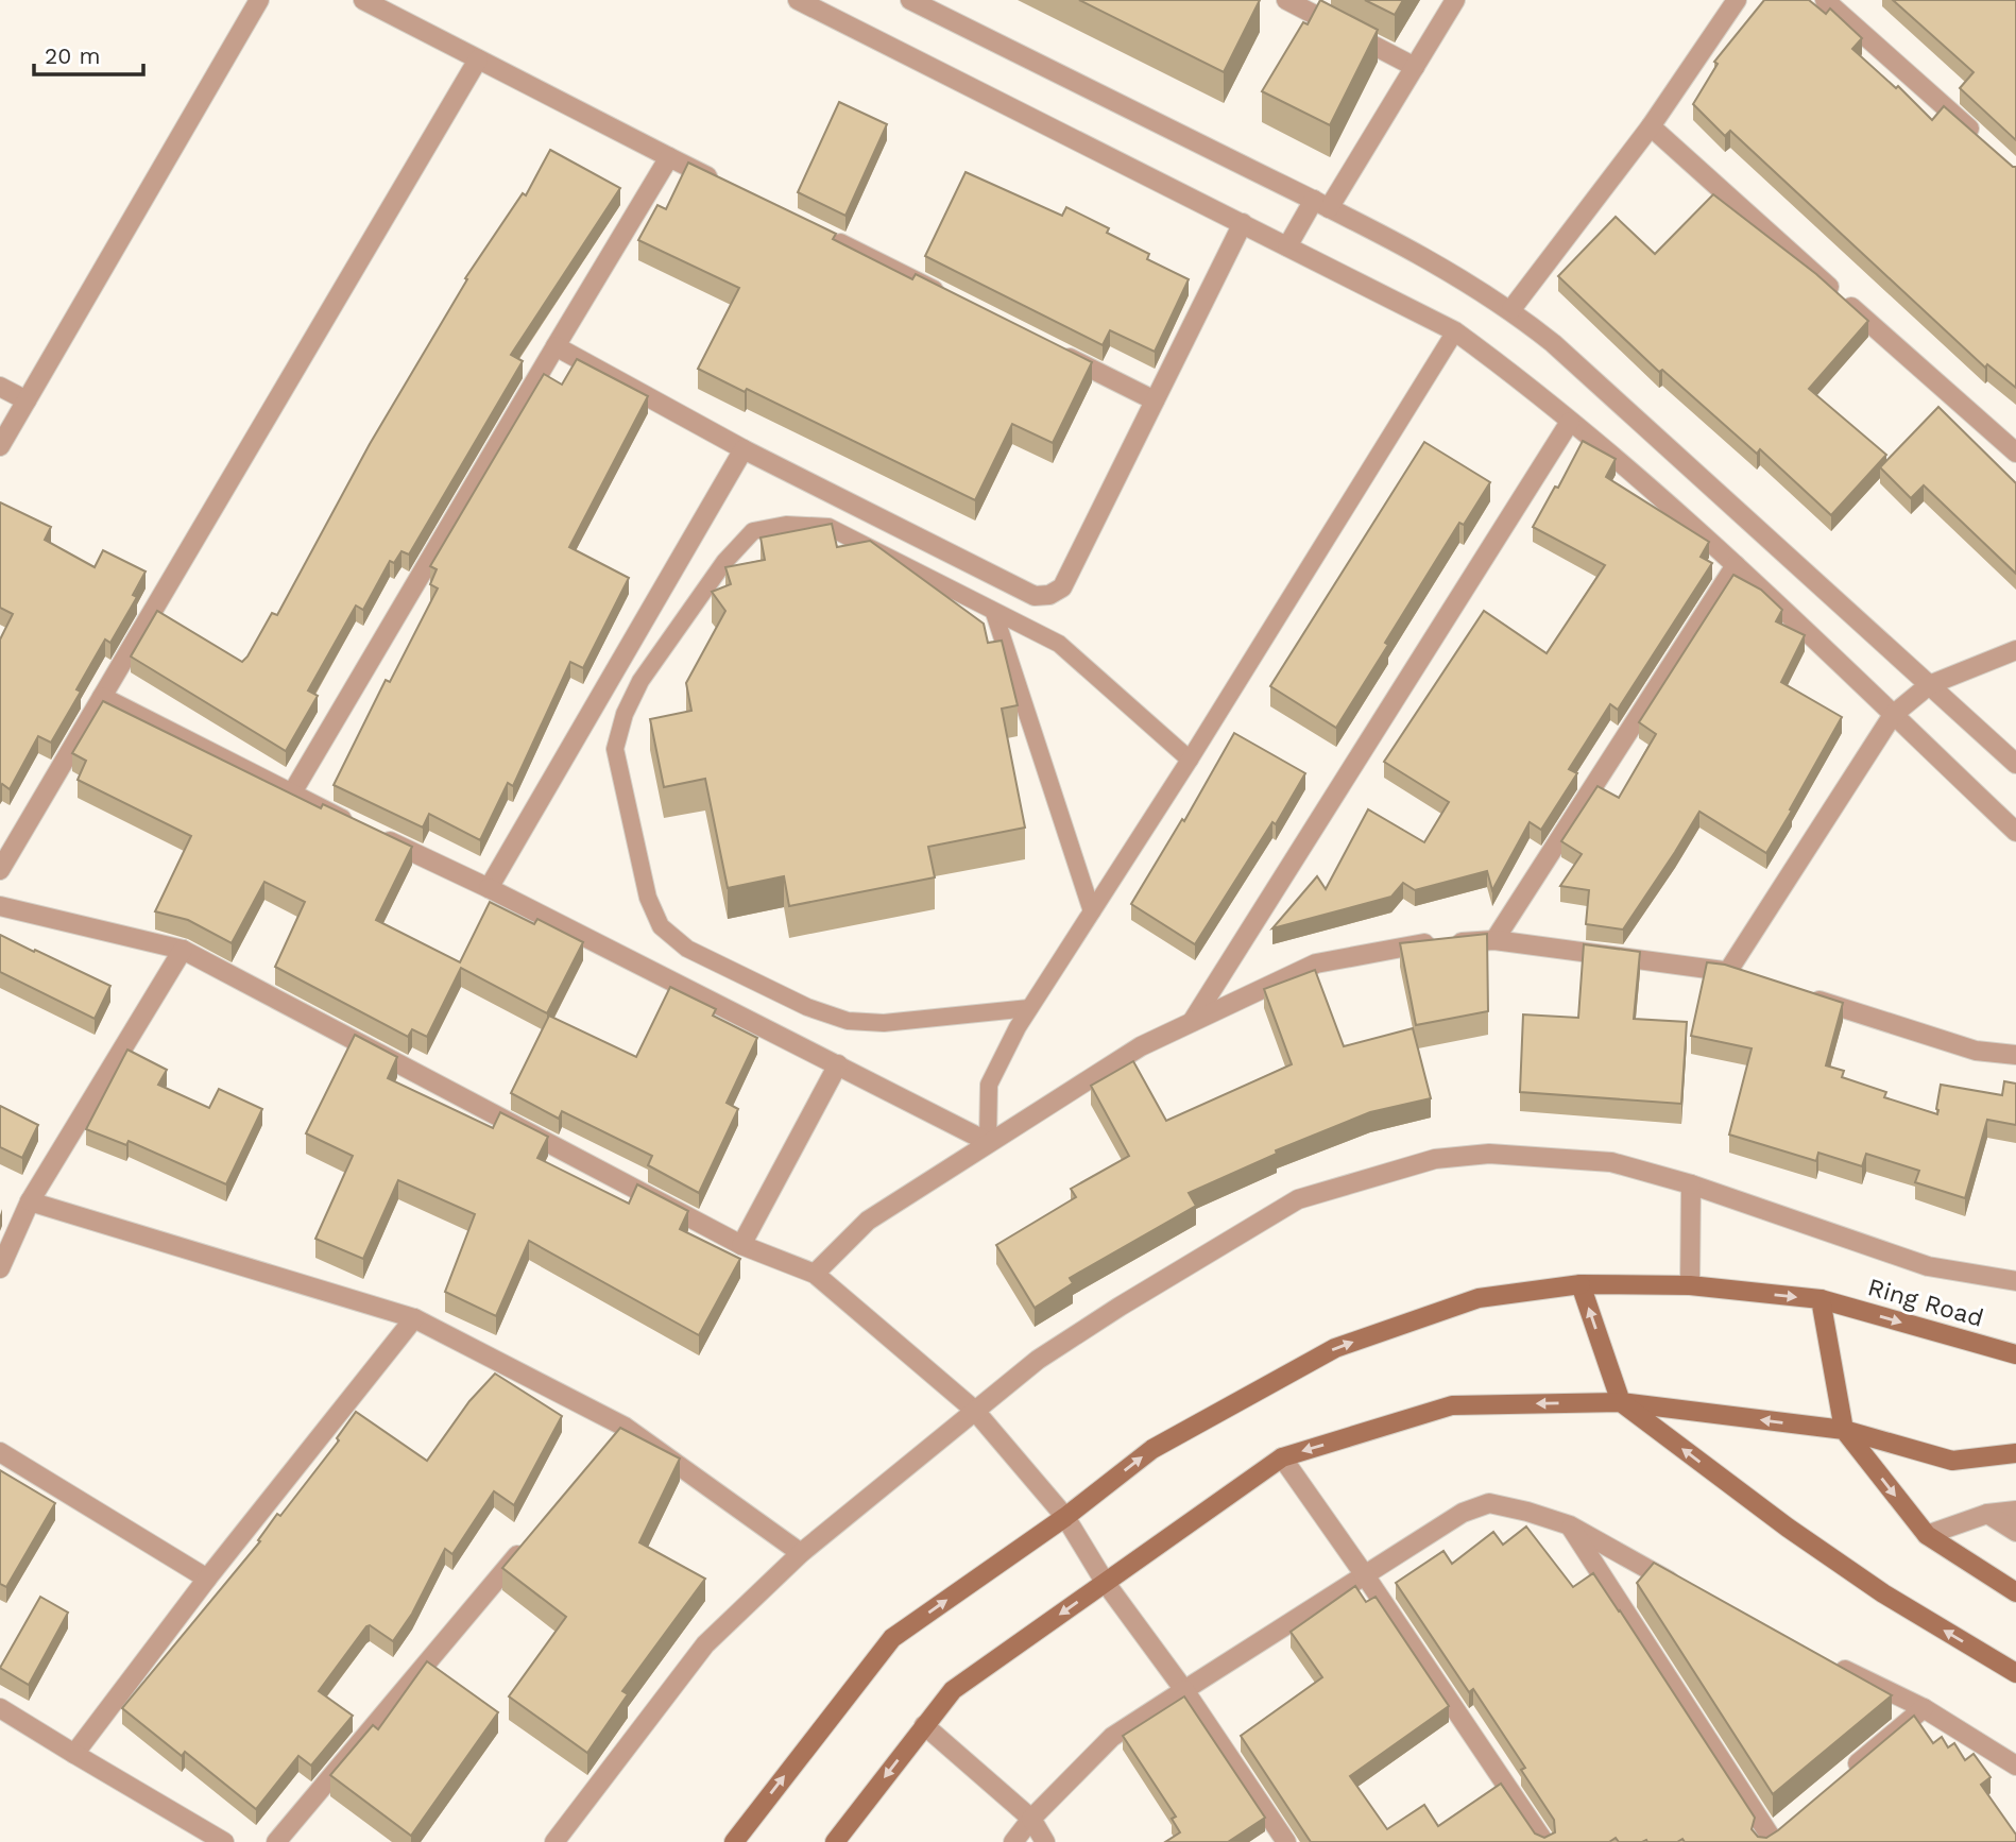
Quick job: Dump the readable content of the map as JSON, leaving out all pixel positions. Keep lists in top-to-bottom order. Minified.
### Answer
{"streets":{"main road":["Ring Road"]},"scale_bar":"20 m"}
